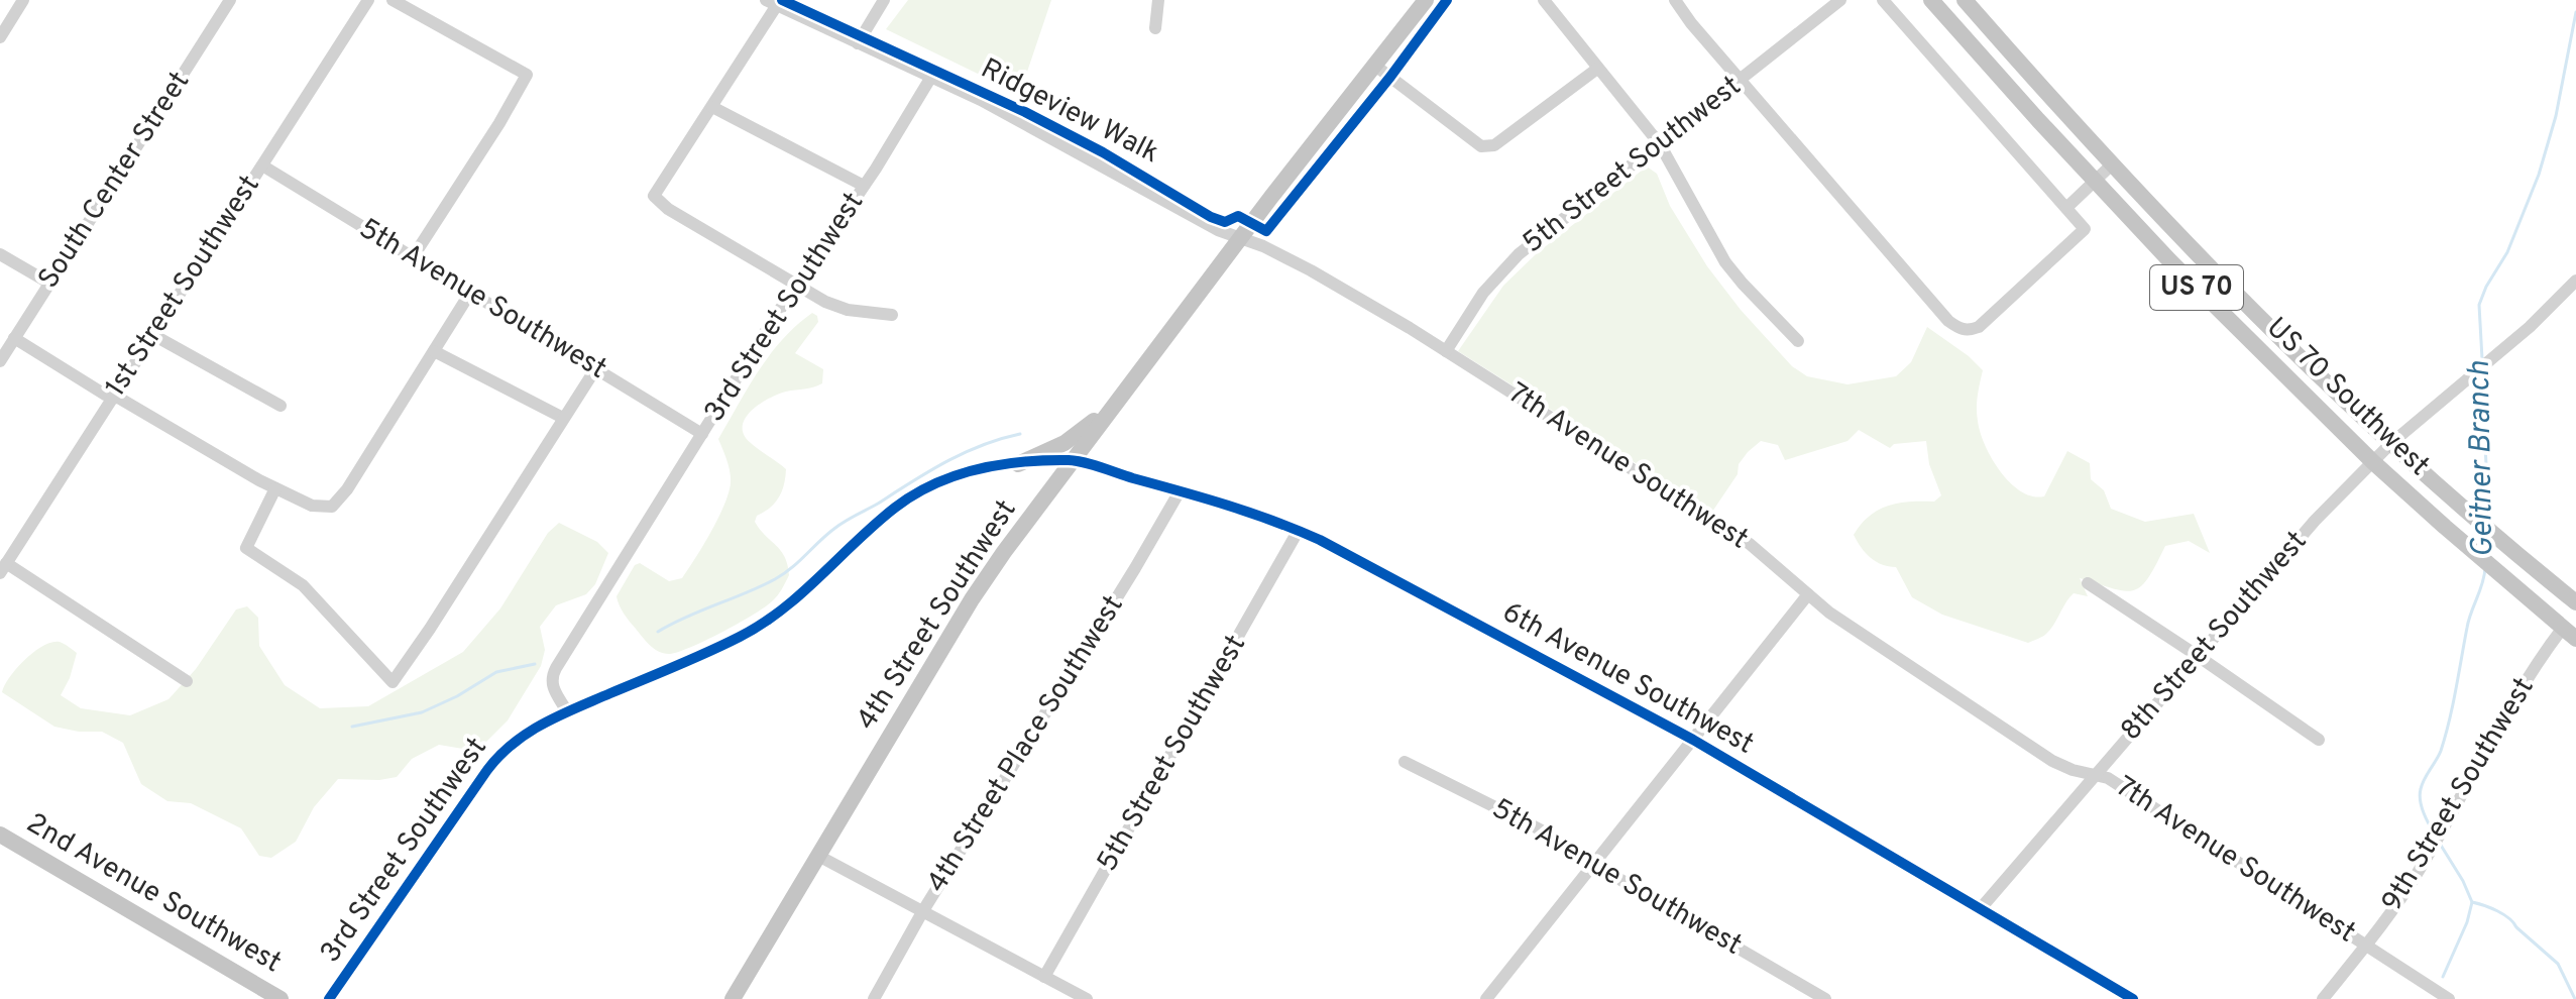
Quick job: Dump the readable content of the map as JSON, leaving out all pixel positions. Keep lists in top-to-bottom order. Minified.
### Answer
{"streets":{"main road":["US 70","US 70 Southwest","4th Street Southwest","2nd Avenue Southwest"],"street":["5th Street Southwest","South Center Street","1st Street Southwest","5th Avenue Southwest","3rd Street Southwest","7th Avenue Southwest","8th Street Southwest","6th Avenue Southwest","4th Street Place Southwest","9th Street Southwest"],"cycle path":["Ridgeview Walk"]},"crossings":[["5th Street Southwest","7th Avenue Southwest"],["5th Street Southwest","6th Avenue Southwest"],["1st Street Southwest","5th Avenue Southwest"],["5th Avenue Southwest","3rd Street Southwest"],["3rd Street Southwest","7th Avenue Southwest"],["US 70 Southwest","8th Street Southwest"],["US 70 Southwest","9th Street Southwest"],["7th Avenue Southwest","4th Street Southwest"],["7th Avenue Southwest","8th Street Southwest"],["7th Avenue Southwest","9th Street Southwest"],["4th Street Southwest","6th Avenue Southwest"],["8th Street Southwest","6th Avenue Southwest"],["6th Avenue Southwest","4th Street Place Southwest"]],"water":["Geitner Branch"]}
